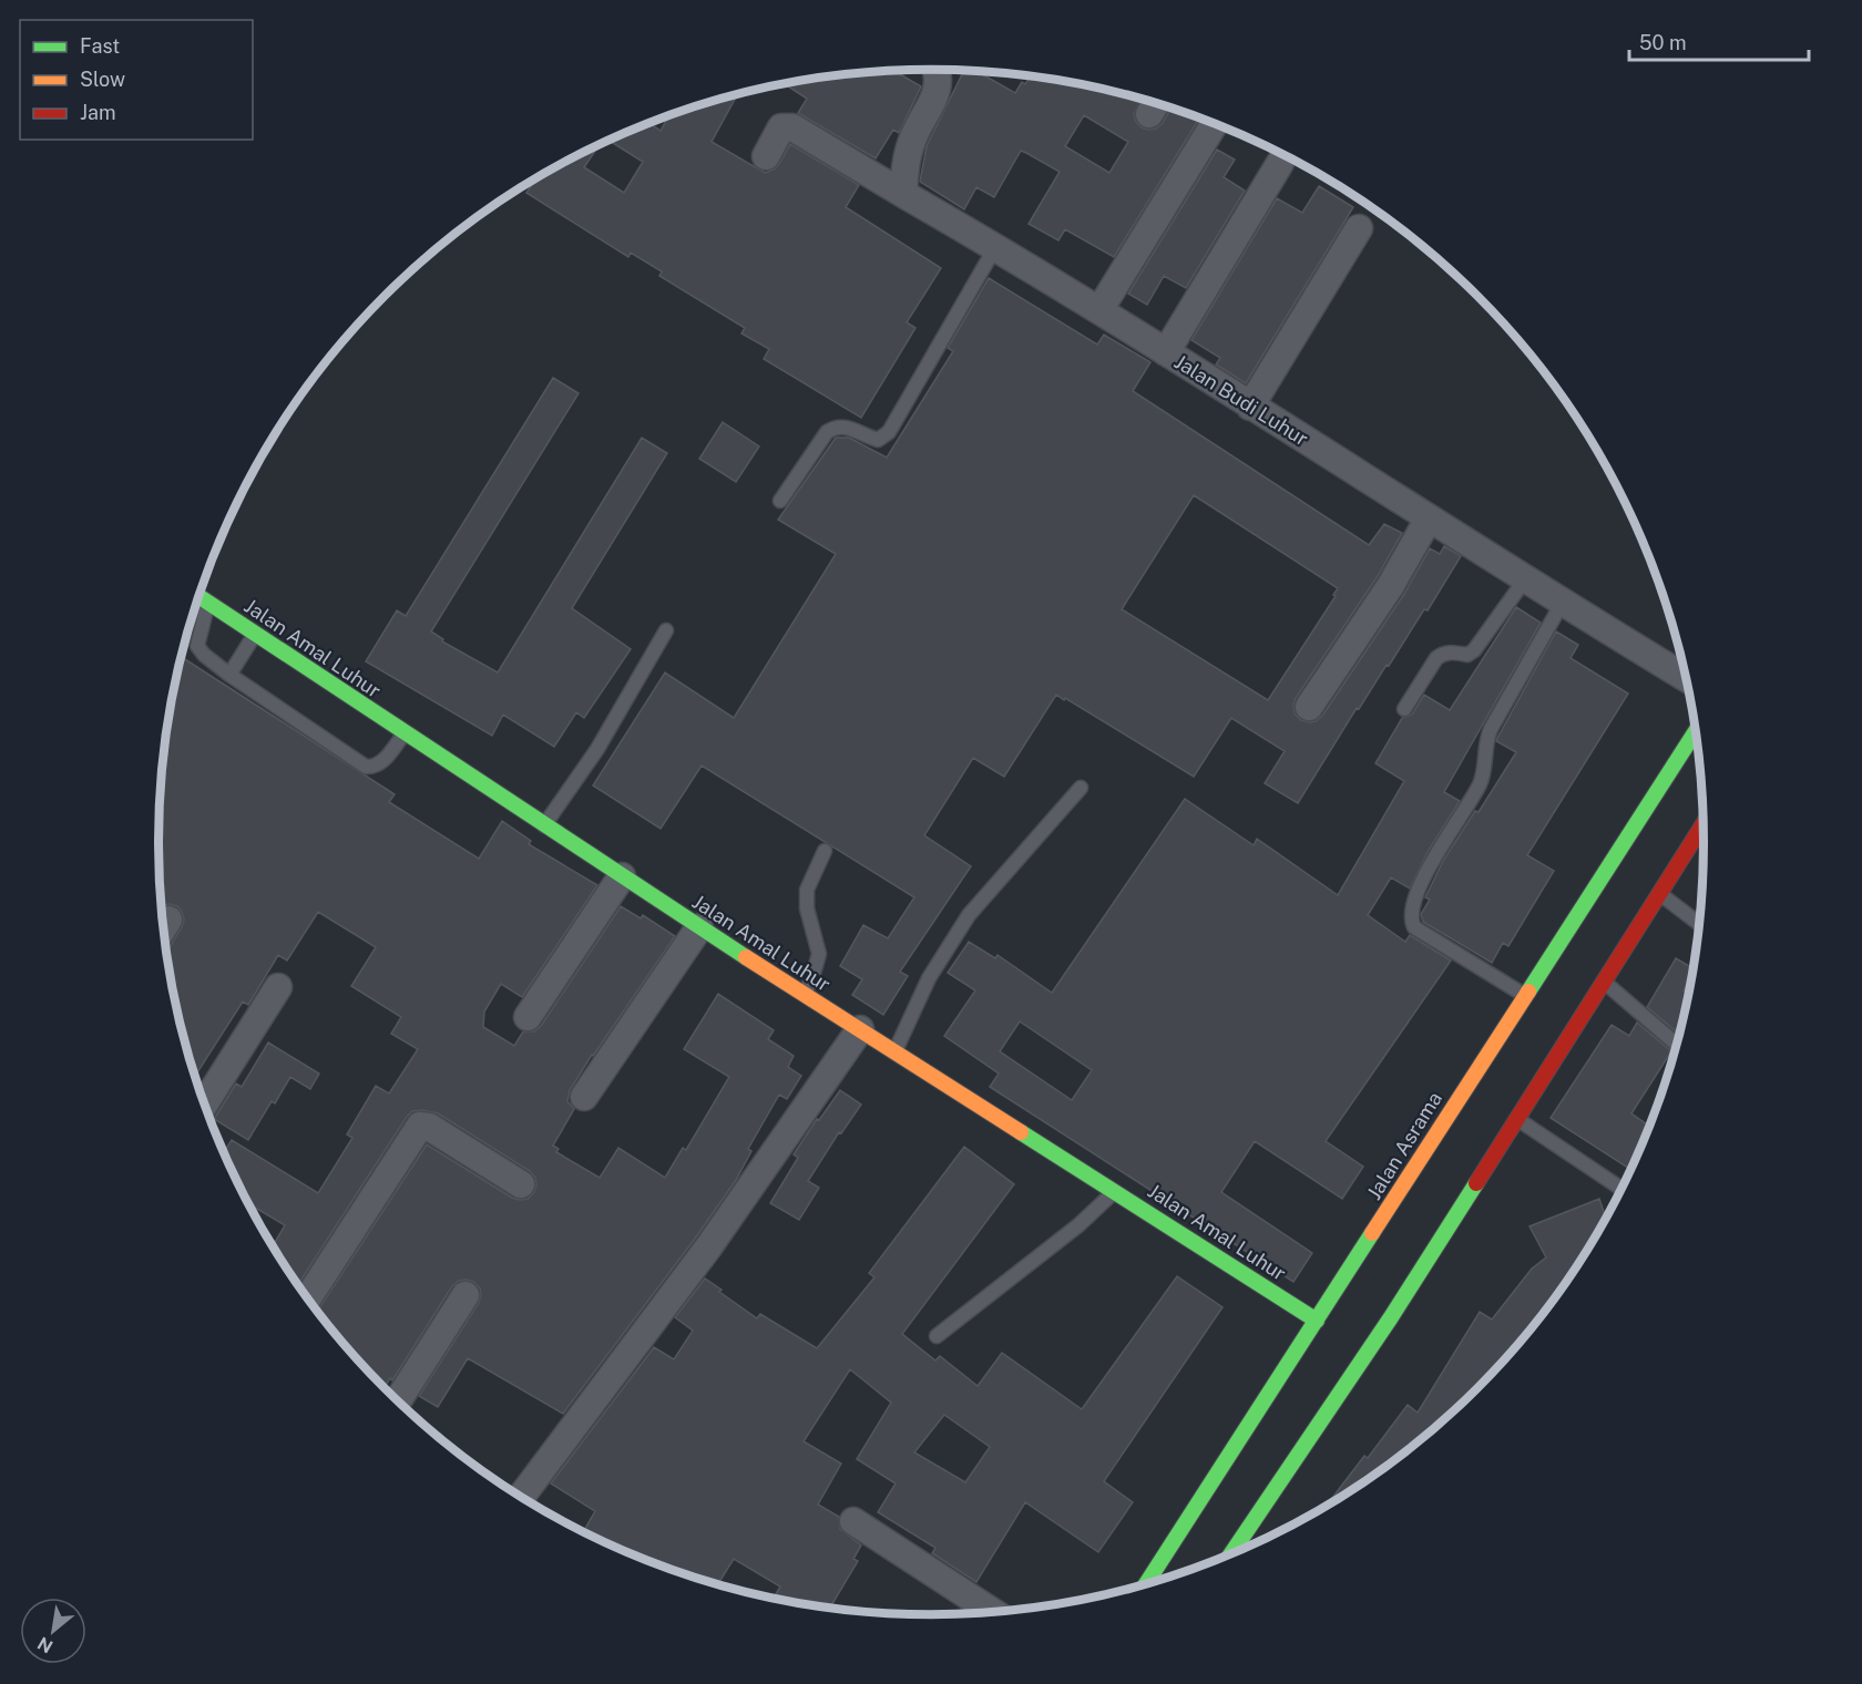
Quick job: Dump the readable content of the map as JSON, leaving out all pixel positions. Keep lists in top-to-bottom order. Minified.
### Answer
{"streets":{"main road":["Jalan Amal Luhur","Jalan Asrama"],"street":["Jalan Budi Luhur"]},"crossings":[["Jalan Amal Luhur","Jalan Asrama"]],"legend":["Fast","Slow","Jam"],"scale_bar":"50 m","north":"bottom left"}
